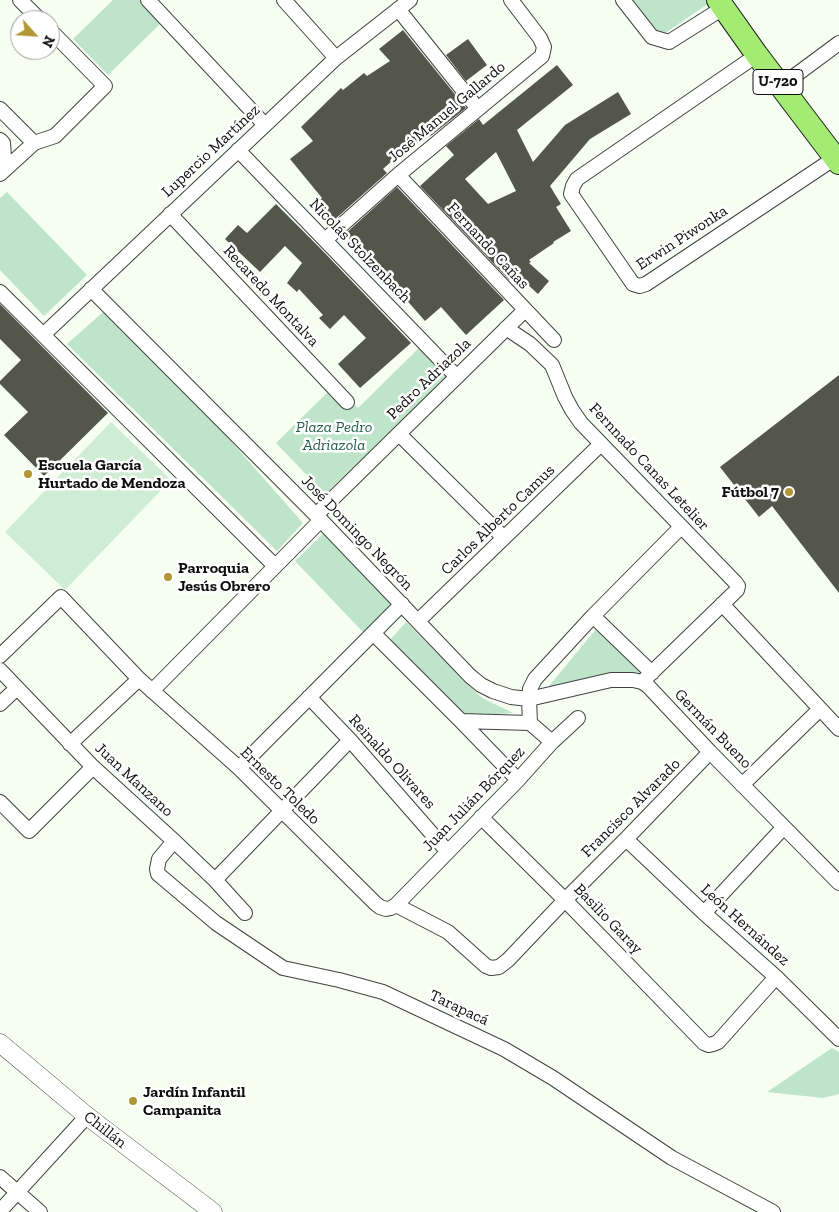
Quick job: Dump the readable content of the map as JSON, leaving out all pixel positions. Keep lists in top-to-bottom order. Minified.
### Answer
{"streets":{"main road":["U-720"],"street":["José Manuel Gallardo","Lupercio Martínez","Erwin Piwonka","Fernando Cañas","Nicolás Stolzenbach","Recaredo Montalva","Pedro Adriazola","Fernnado Canas Letelier","Carlos Alberto Camus","José Domingo Negrón","Germán Bueno","Reinaldo Olivares","Juan Manzano","Ernesto Toledo","Juan Julián Bórquez","Francisco Alvarado","Basilio Garay","León Hernández","Tarapacá","Chillán"]},"crossings":[["U-720","Erwin Piwonka"],["José Manuel Gallardo","Fernando Cañas"],["José Manuel Gallardo","Nicolás Stolzenbach"],["Lupercio Martínez","Nicolás Stolzenbach"],["Lupercio Martínez","Recaredo Montalva"],["Lupercio Martínez","José Domingo Negrón"],["Fernando Cañas","Pedro Adriazola"],["Nicolás Stolzenbach","Pedro Adriazola"],["Pedro Adriazola","Fernnado Canas Letelier"],["Pedro Adriazola","José Domingo Negrón"],["Pedro Adriazola","Ernesto Toledo"],["Fernnado Canas Letelier","Carlos Alberto Camus"],["Carlos Alberto Camus","José Domingo Negrón"],["Germán Bueno","Francisco Alvarado"],["Reinaldo Olivares","Juan Julián Bórquez"],["Juan Manzano","Tarapacá"],["Ernesto Toledo","Juan Julián Bórquez"],["Ernesto Toledo","Francisco Alvarado"],["Juan Julián Bórquez","Basilio Garay"],["Francisco Alvarado","Basilio Garay"],["Francisco Alvarado","León Hernández"],["Basilio Garay","León Hernández"]],"parks":["Plaza Pedro Adriazola"],"places":["Escuela García Hurtado de Mendoza","Fútbol 7","Parroquia Jesús Obrero","Jardín Infantil Campanita"],"north":"bottom right"}
